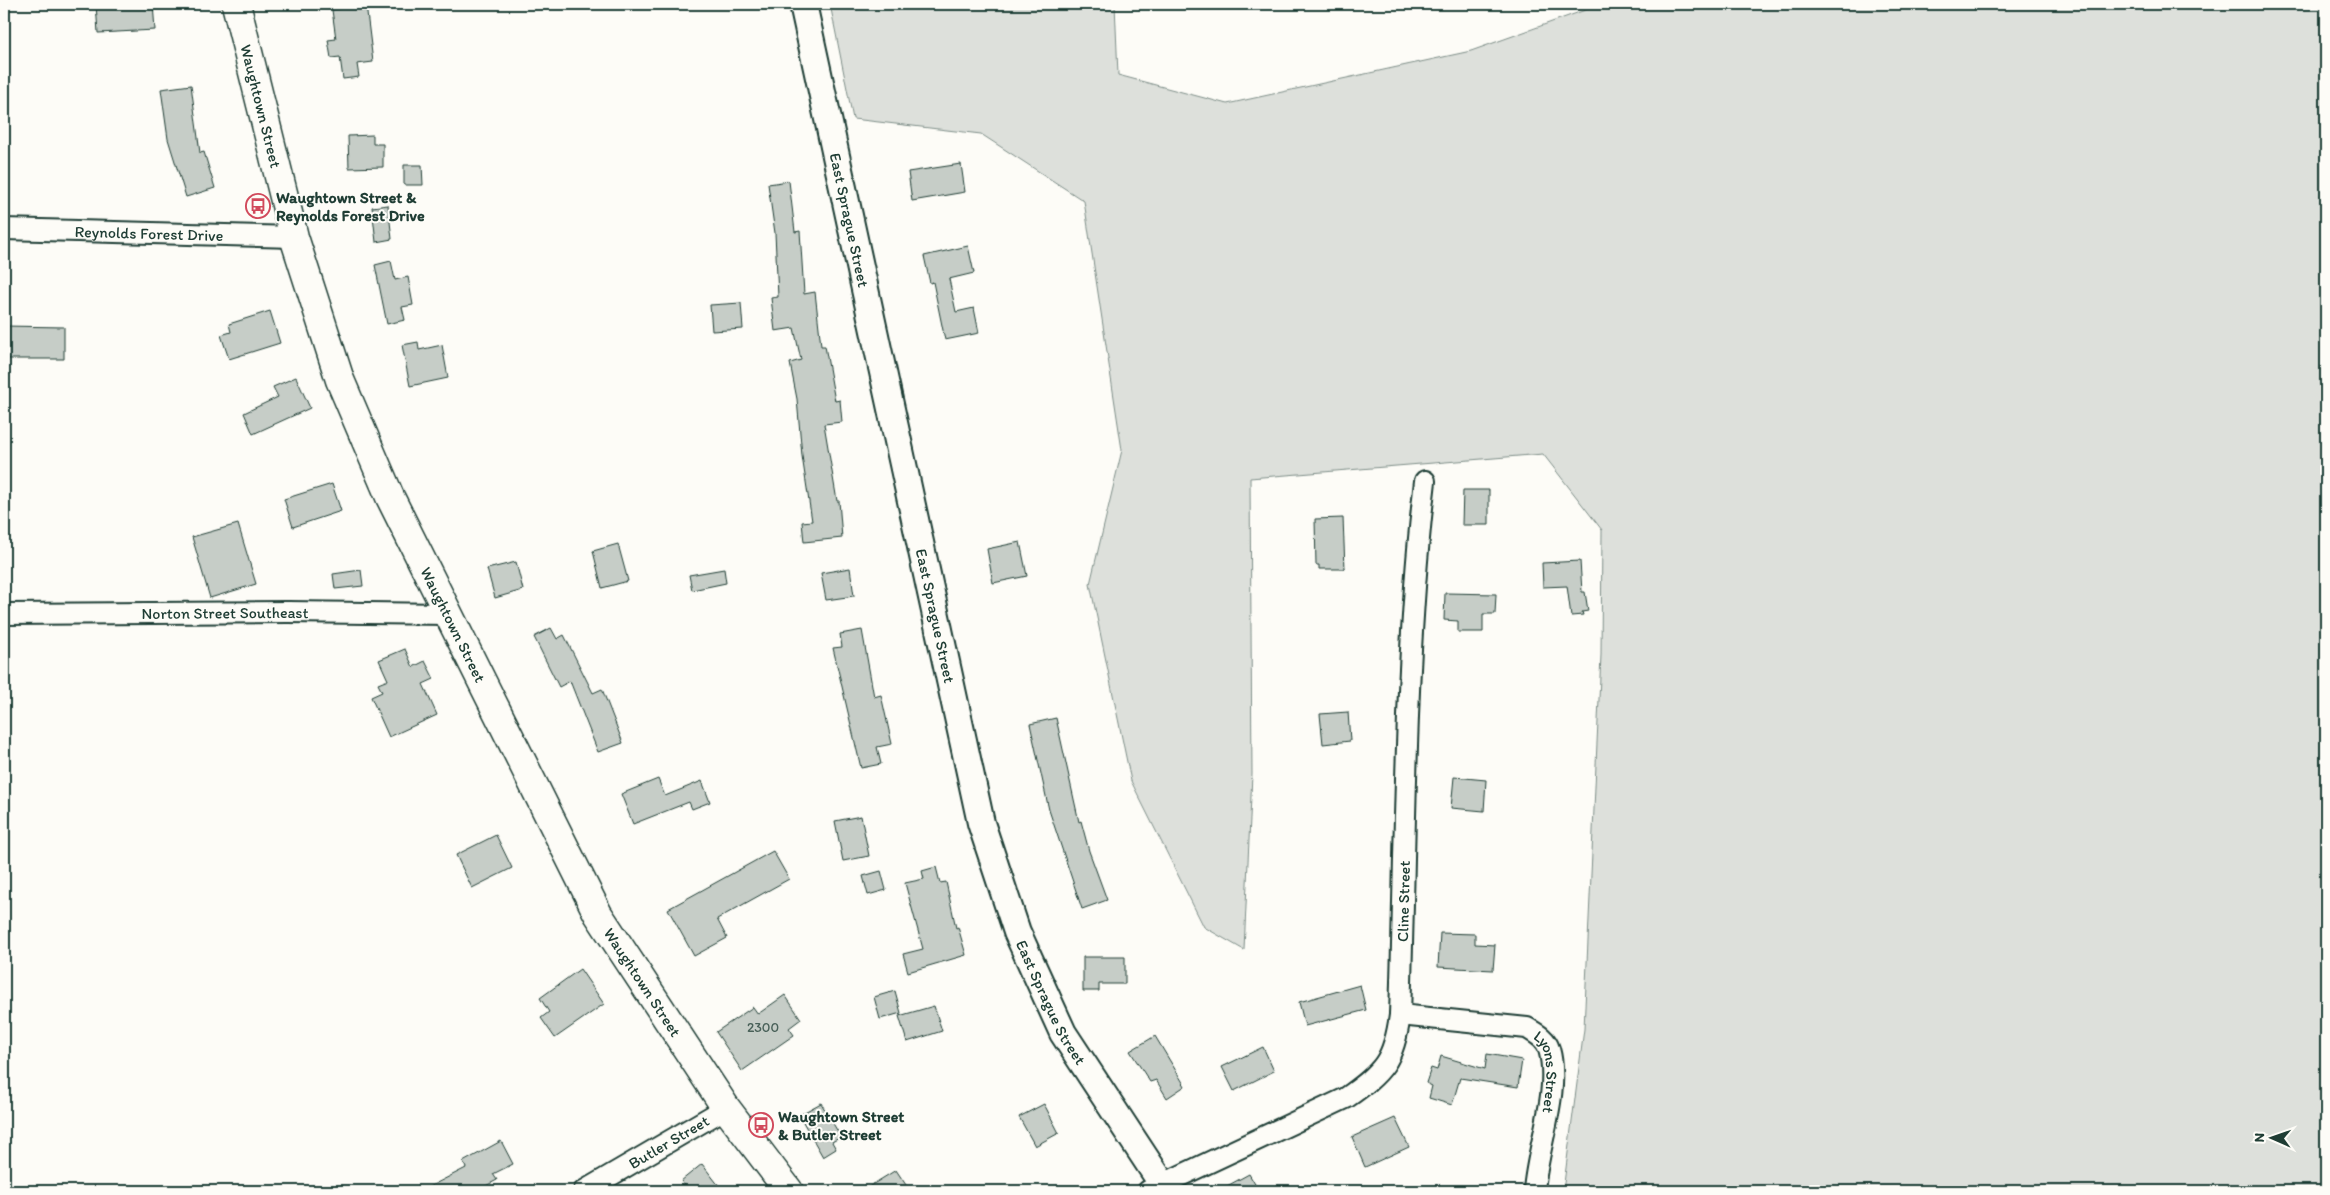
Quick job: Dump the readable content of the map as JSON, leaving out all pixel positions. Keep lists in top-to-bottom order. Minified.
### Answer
{"streets":{"main road":["Waughtown Street"],"street":["East Sprague Street","Reynolds Forest Drive","Norton Street Southeast","Cline Street","Lyons Street","Butler Street"]},"crossings":[["Waughtown Street","Reynolds Forest Drive"],["Waughtown Street","Norton Street Southeast"],["Waughtown Street","Butler Street"],["East Sprague Street","Cline Street"],["Cline Street","Lyons Street"]],"places":{"bus stop":["Waughtown Street & Reynolds Forest Drive","Waughtown Street & Butler Street"]},"house_numbers":["2300"],"north":"left"}
